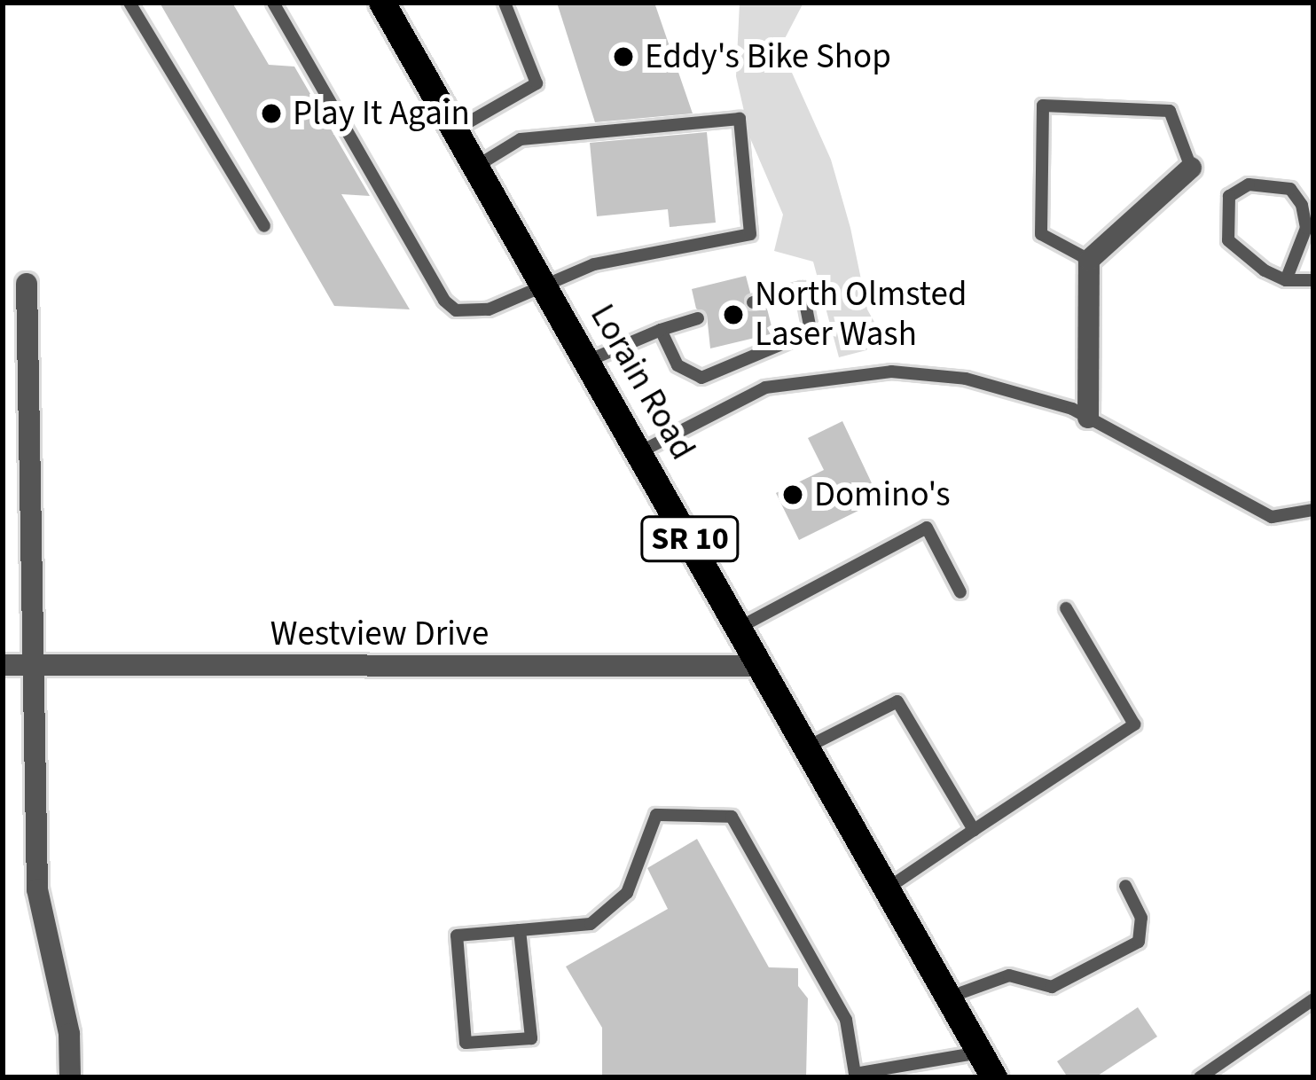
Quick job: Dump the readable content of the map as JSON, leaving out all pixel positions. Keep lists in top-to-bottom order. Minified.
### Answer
{"streets":{"main road":["Lorain Road","SR 10"],"street":["Westview Drive"]},"crossings":[["Lorain Road","Westview Drive"]],"places":["Eddy's Bike Shop","Play It Again","North Olmsted Laser Wash","Domino's"]}
